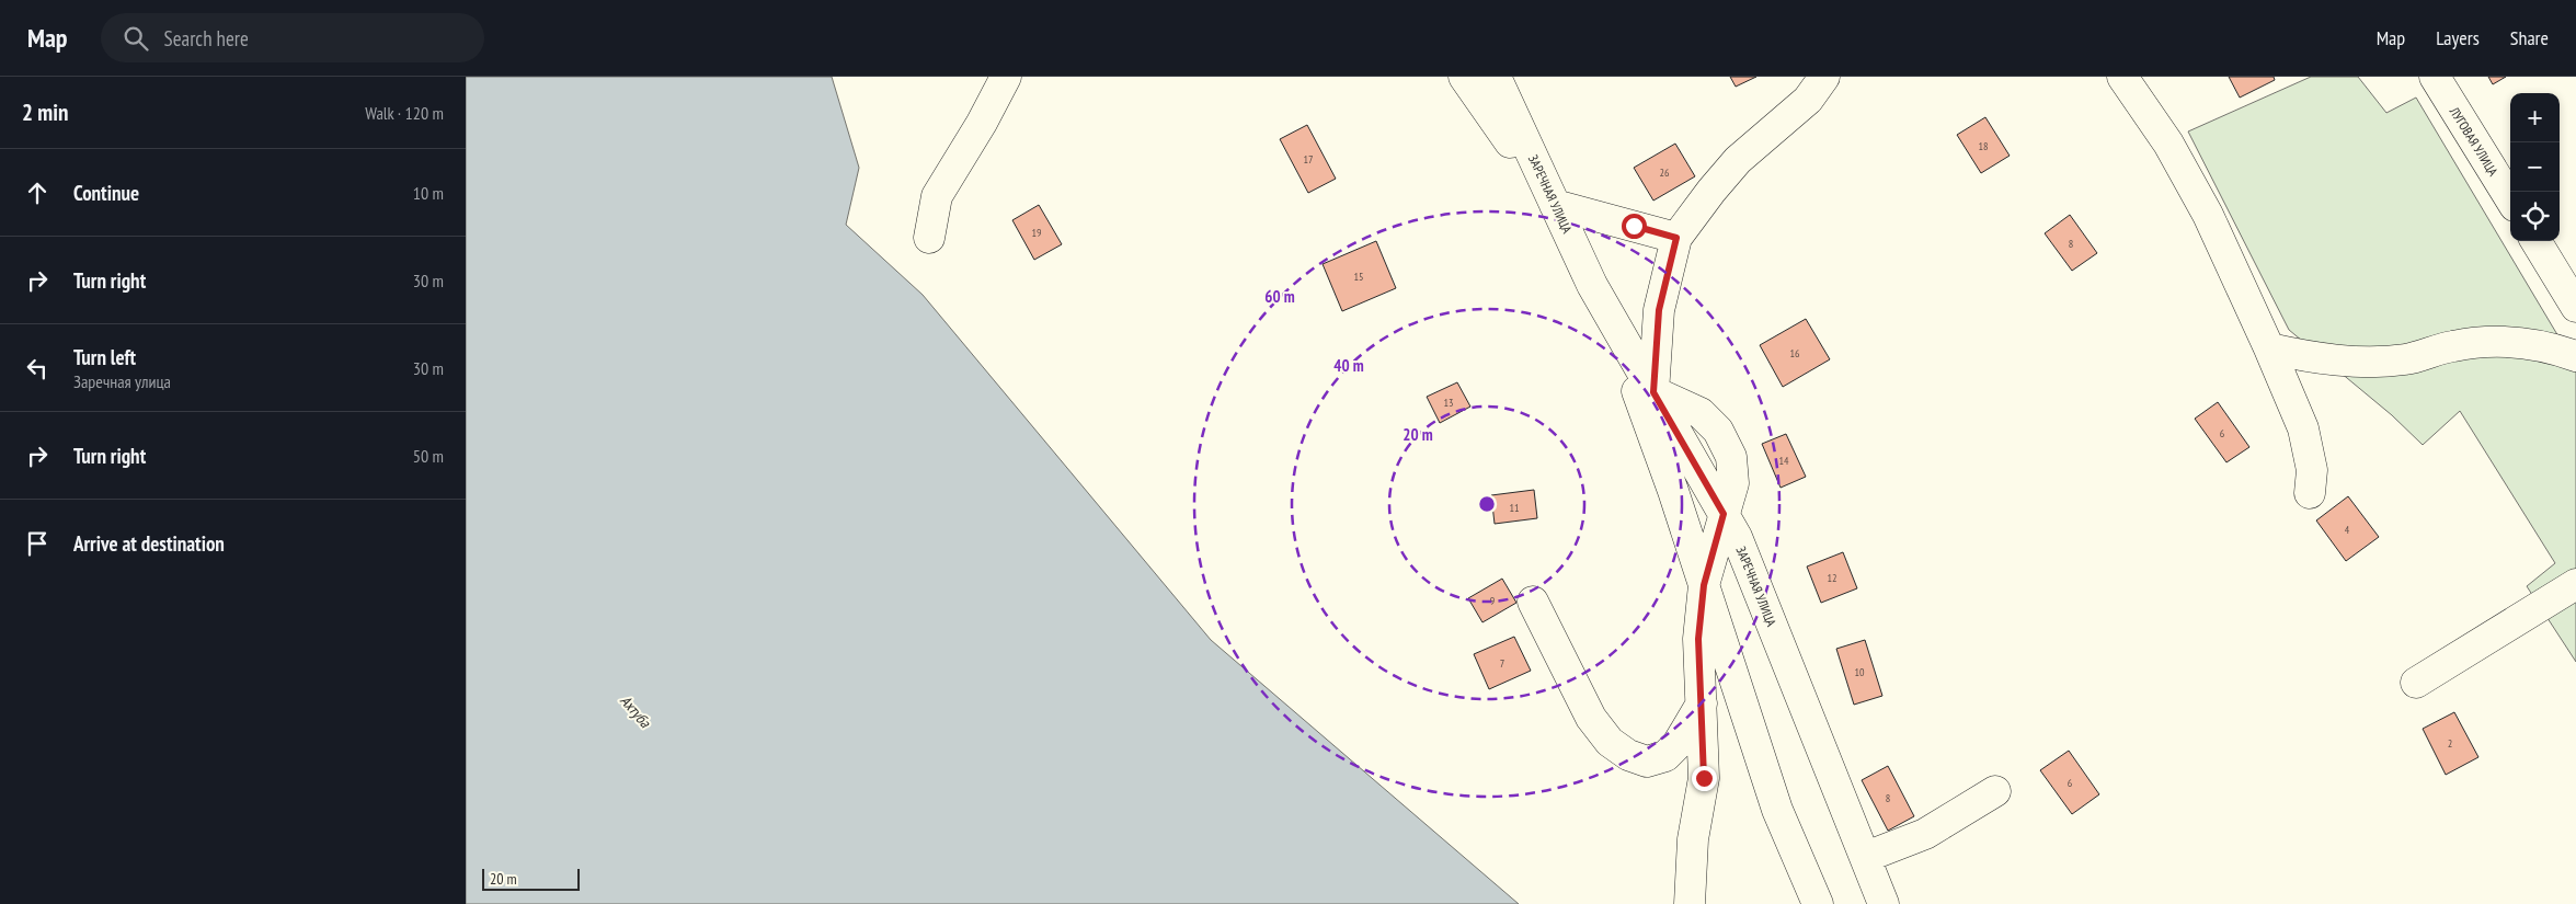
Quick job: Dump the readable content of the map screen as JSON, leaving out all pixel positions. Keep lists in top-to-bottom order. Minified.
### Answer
{"streets":{"street":["ЛУГОВАЯ УЛИЦА","ЗАРЕЧНАЯ УЛИЦА"]},"water":["Ахтуба"],"house_numbers":["18","17","26","19","8","15","16","13","6","14","11","4","12","9","7","10","2","6","8"],"scale_bar":"20 m","page":{"header":"Map","search":"Search here","nav":["Map","Layers","Share"],"heading":["2 min","Walk · 120 m"],"map_buttons":["+","−"],"list":[["Continue","10 m"],["Turn right","30 m"],["Turn left","Заречная улица","30 m"],["Turn right","50 m"],"Arrive at destination"],"scale":"20 m"},"rings":["60 m","40 m","20 m"]}
